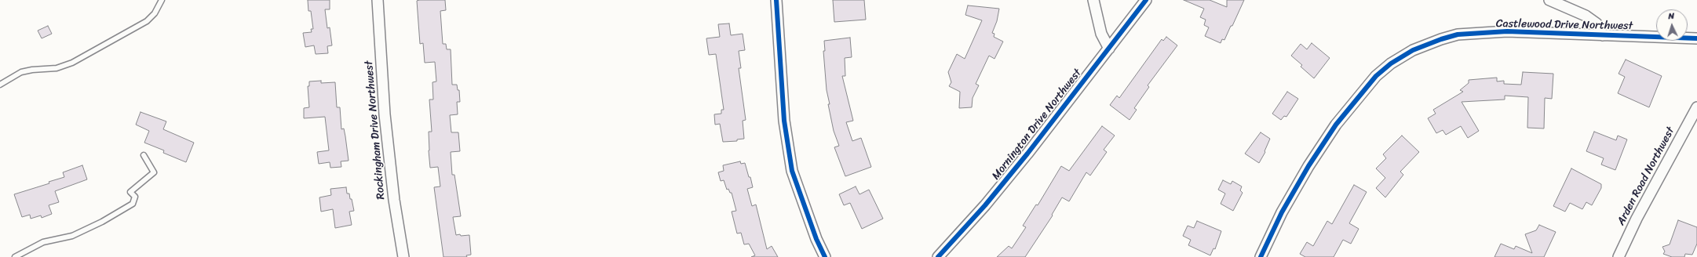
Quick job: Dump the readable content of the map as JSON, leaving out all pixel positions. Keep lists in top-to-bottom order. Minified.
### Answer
{"streets":{"street":["Castlewood Drive Northwest","Mornington Drive Northwest","Rockingham Drive Northwest","Arden Road Northwest"]},"north":"top"}
